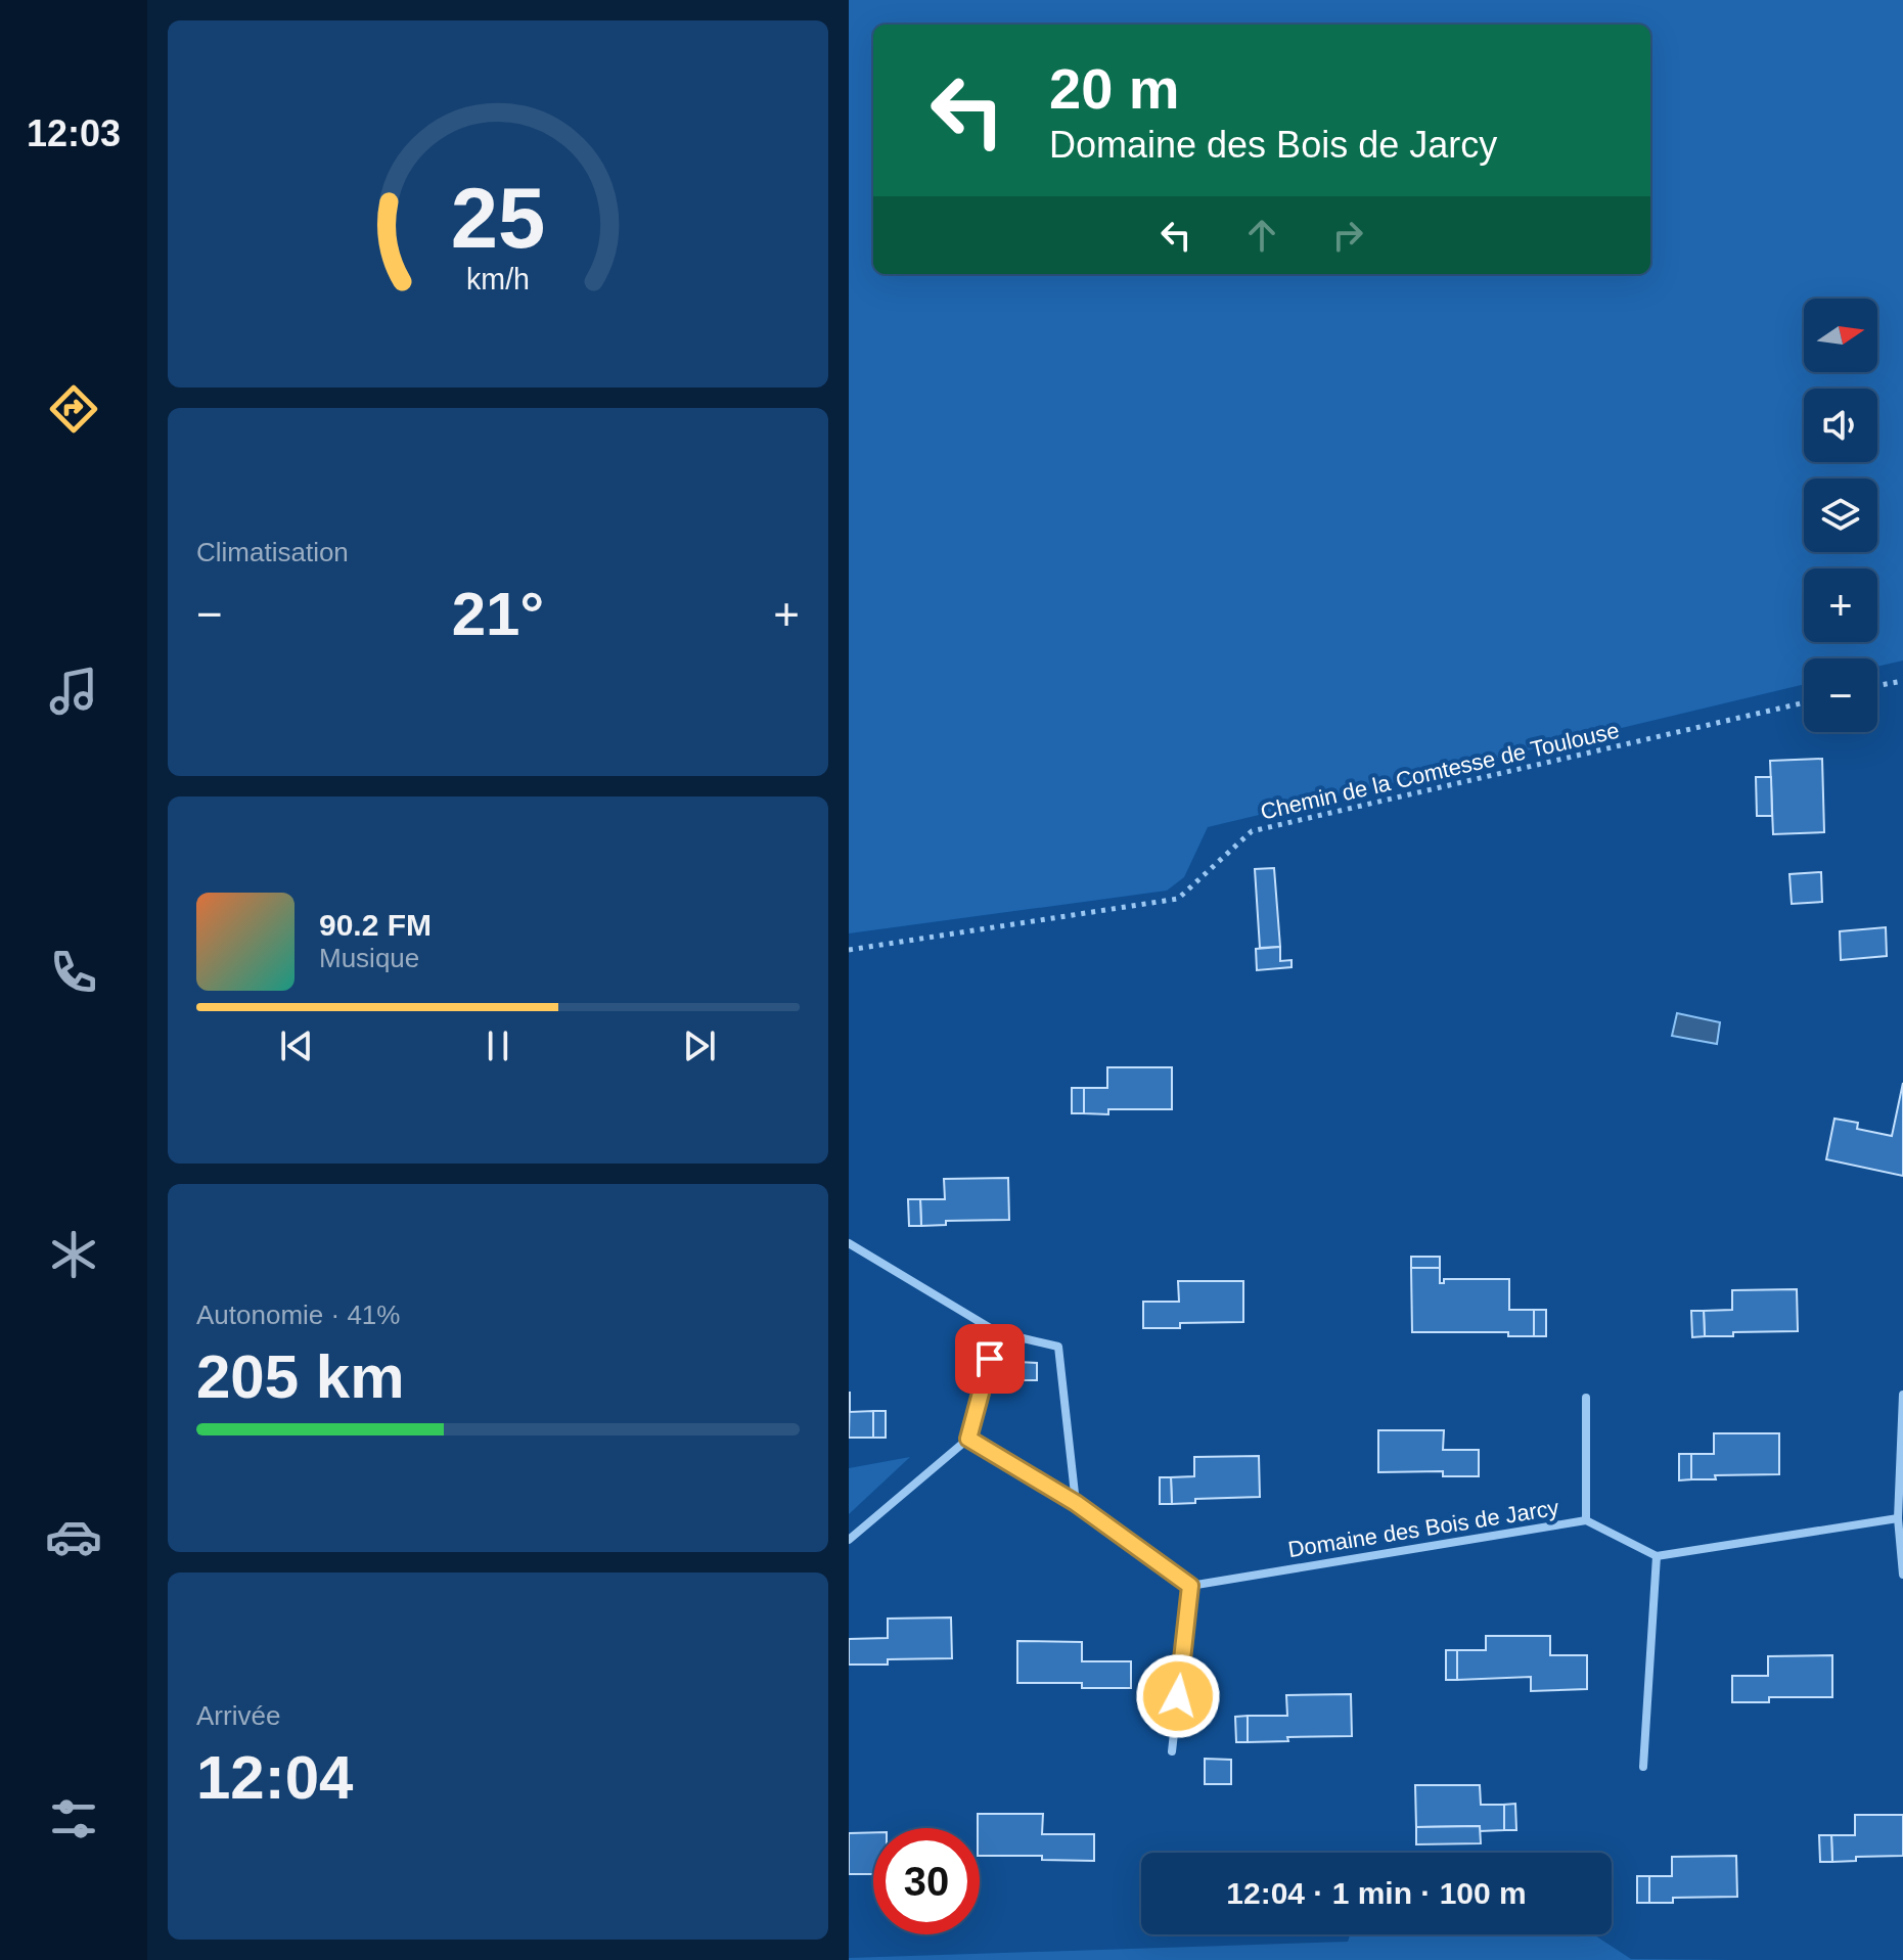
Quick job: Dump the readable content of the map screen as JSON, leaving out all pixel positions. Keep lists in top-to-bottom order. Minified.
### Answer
{"streets":{"street":["Domaine des Bois de Jarcy"],"path":["Chemin de la Comtesse de Toulouse"]},"north":"right","page":{"tabs":"12:03","turn":["20 m","Domaine des Bois de Jarcy"],"map_buttons":["+","−"],"tile":["Climatisation",["Autonomie · 41%","205 km"],["Arrivée","12:04"]],"heat":["−","21°","+"],"song":["90.2 FM","Musique"],"limit":"30","trip":"12:04 · 1 min · 100 m","gauge":["25","km/h"]}}
